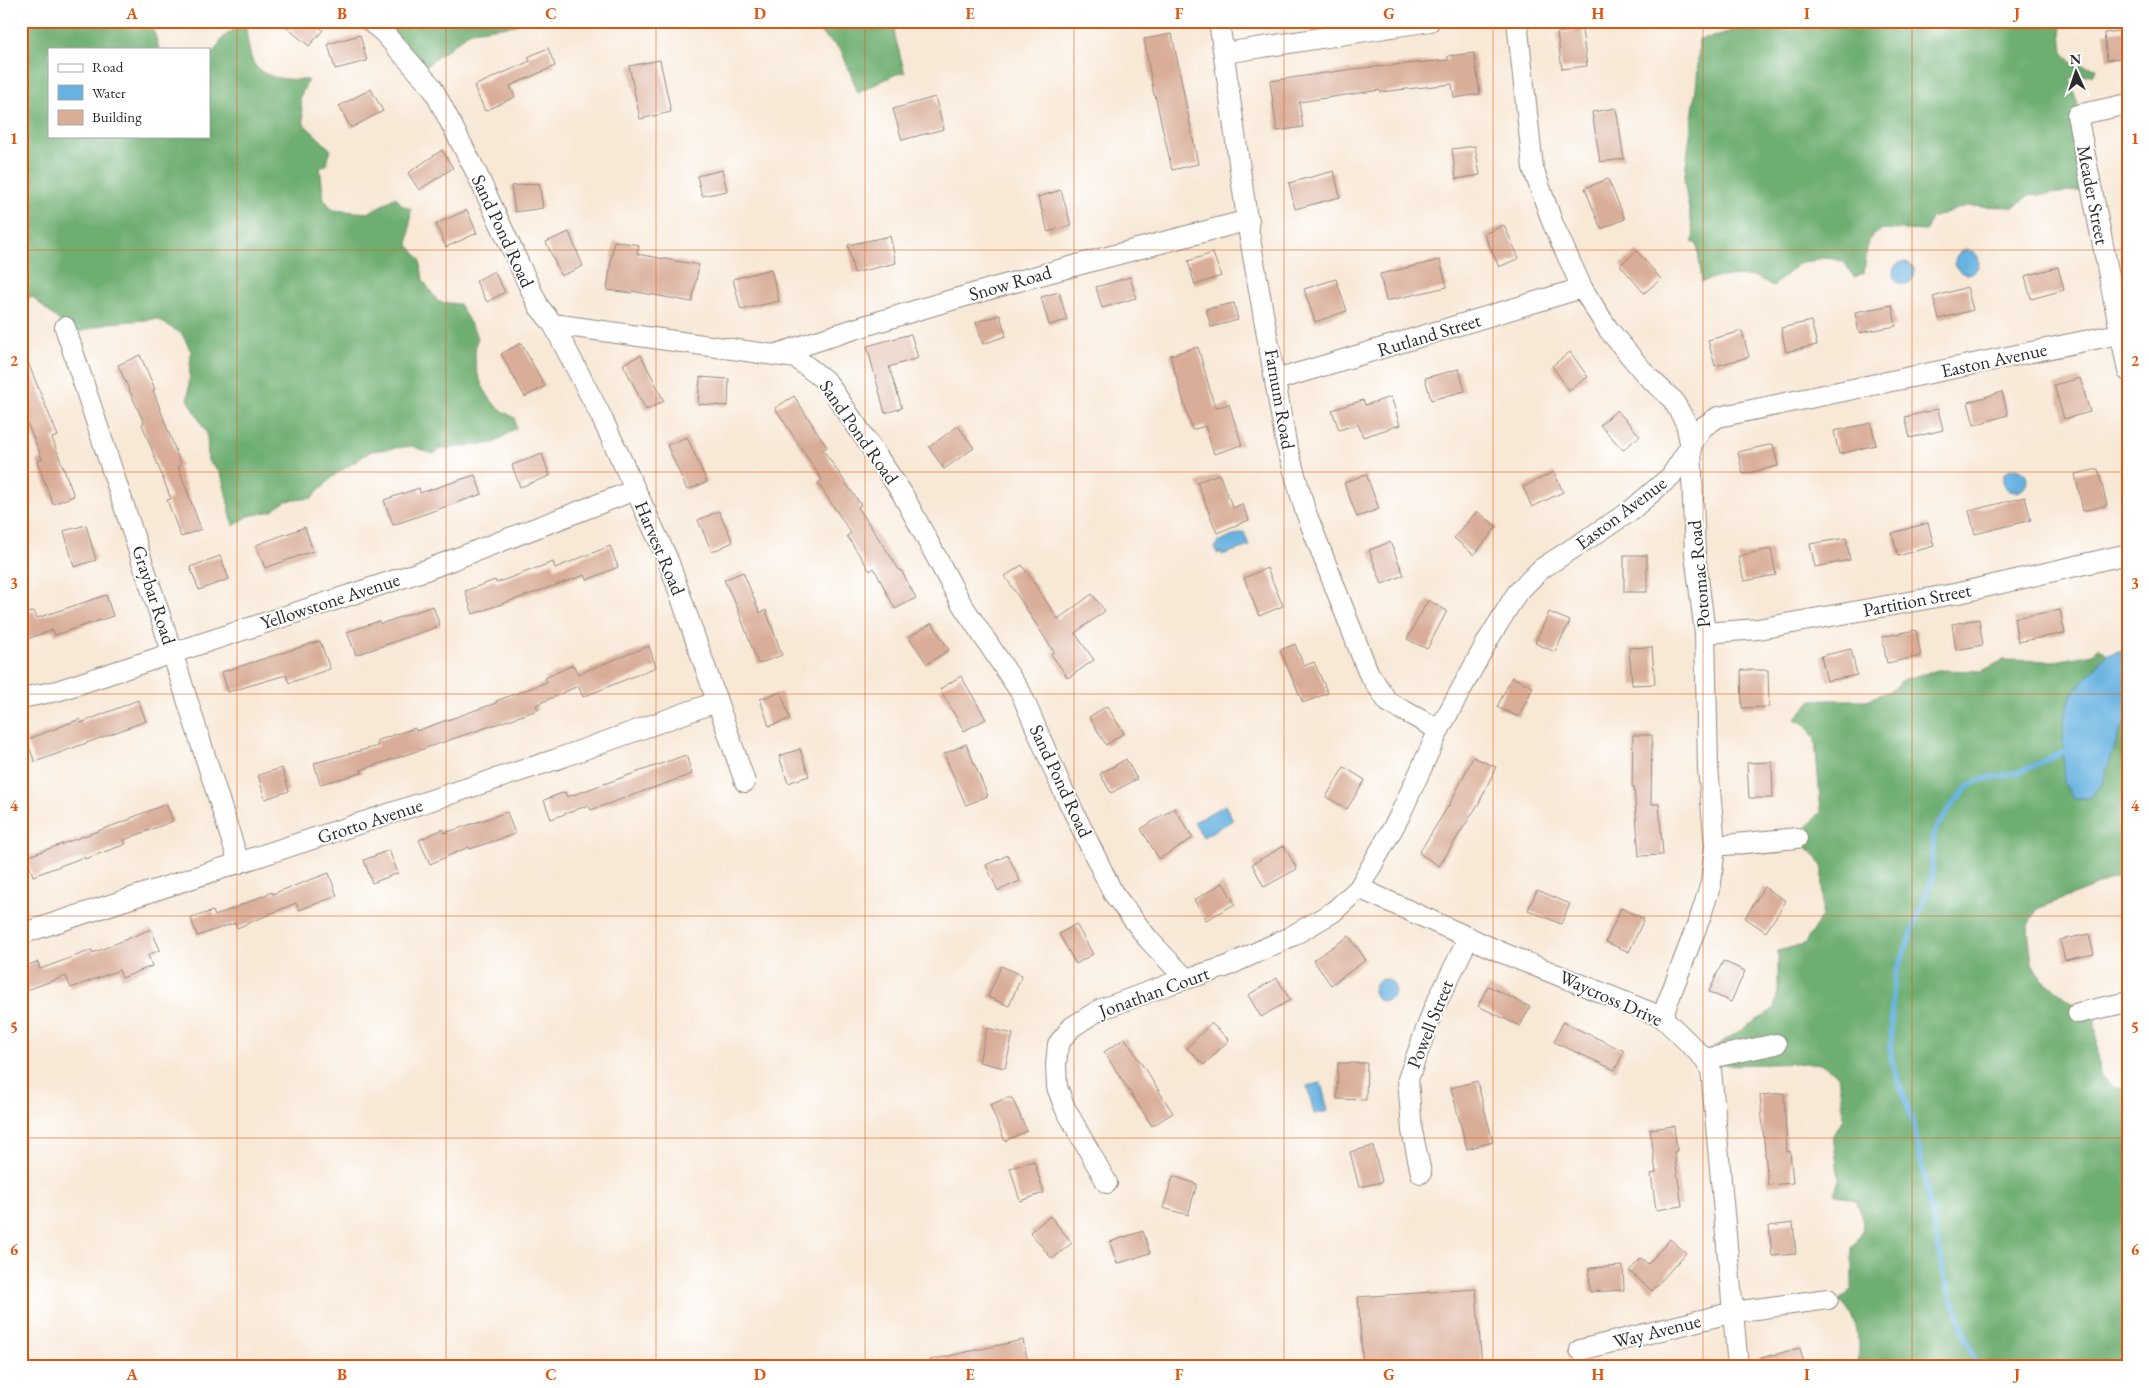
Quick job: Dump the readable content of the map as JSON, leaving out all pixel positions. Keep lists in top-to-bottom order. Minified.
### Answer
{"streets":{"street":["Meader Street","Sand Pond Road","Snow Road","Rutland Street","Easton Avenue","Farnum Road","Harvest Road","Potomac Road","Graybar Road","Partition Street","Yellowstone Avenue","Grotto Avenue","Jonathan Court","Waycross Drive","Powell Street","Way Avenue"]},"crossings":[["Meader Street","Easton Avenue"],["Sand Pond Road","Snow Road"],["Sand Pond Road","Harvest Road"],["Sand Pond Road","Jonathan Court"],["Snow Road","Farnum Road"],["Rutland Street","Farnum Road"],["Rutland Street","Potomac Road"],["Easton Avenue","Farnum Road"],["Easton Avenue","Potomac Road"],["Easton Avenue","Jonathan Court"],["Easton Avenue","Waycross Drive"],["Harvest Road","Yellowstone Avenue"],["Harvest Road","Grotto Avenue"],["Potomac Road","Partition Street"],["Potomac Road","Waycross Drive"],["Graybar Road","Yellowstone Avenue"],["Graybar Road","Grotto Avenue"],["Jonathan Court","Waycross Drive"],["Waycross Drive","Powell Street"],["Waycross Drive","Way Avenue"]],"legend":["Road","Water","Building"],"north":"top","grid":{"columns":["A","B","C","D","E","F","G","H","I","J"],"rows":["1","2","3","4","5","6"]}}
